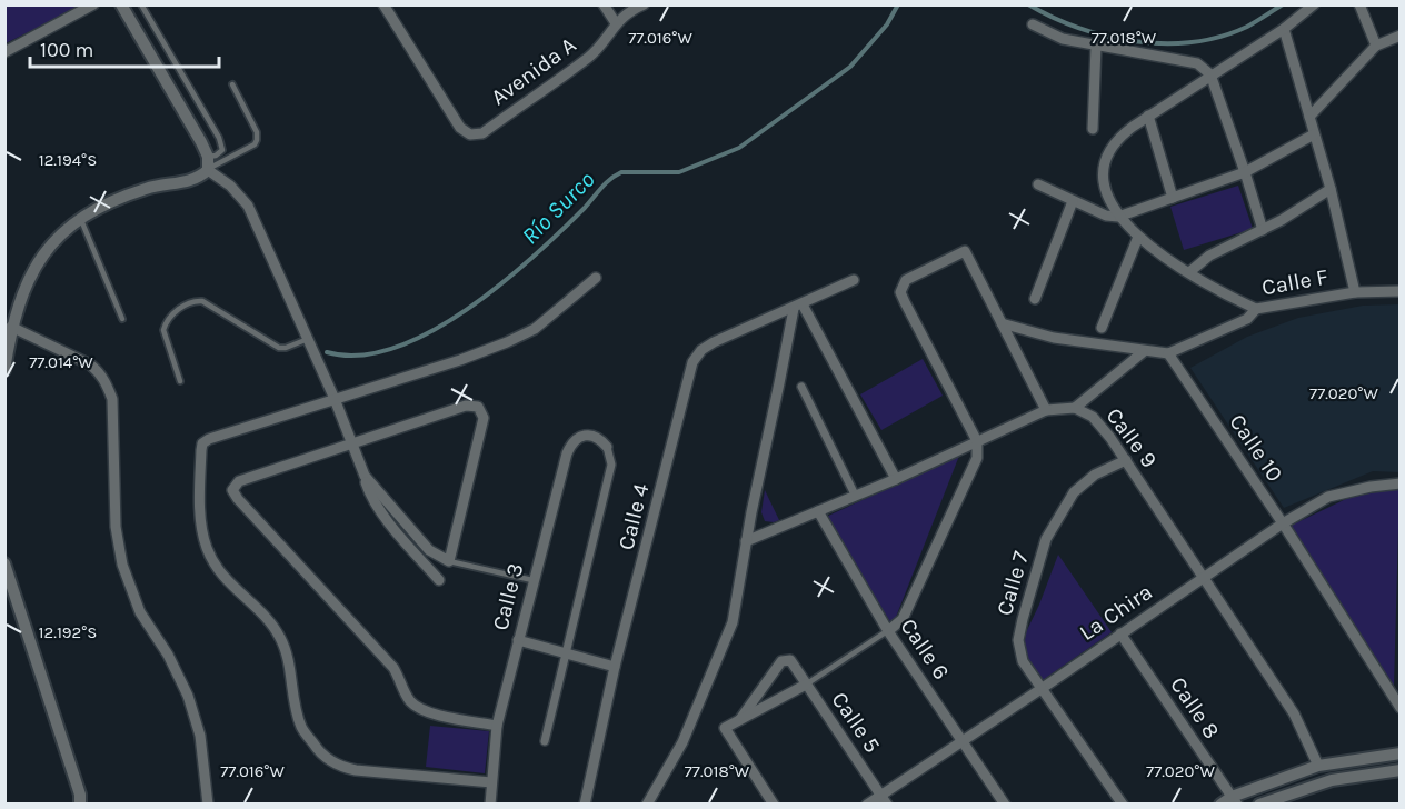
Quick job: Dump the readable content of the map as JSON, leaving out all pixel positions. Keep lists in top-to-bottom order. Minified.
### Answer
{"streets":{"street":["Avenida A","Calle F","Calle 9","Calle 10","Calle 4","Calle 7","Calle 3","La Chira","Calle 6","Calle 8","Calle 5"]},"crossings":[["Calle F","Calle 10"],["Calle 9","Calle 7"],["Calle 9","La Chira"],["Calle 9","Calle 6"],["Calle 10","La Chira"],["Calle 7","La Chira"],["La Chira","Calle 6"],["La Chira","Calle 8"],["La Chira","Calle 5"]],"water":["Río Surco"],"scale_bar":"100 m","coordinates":["77.016°W","77.018°W","12.194°S","77.014°W","77.020°W","12.192°S"]}
